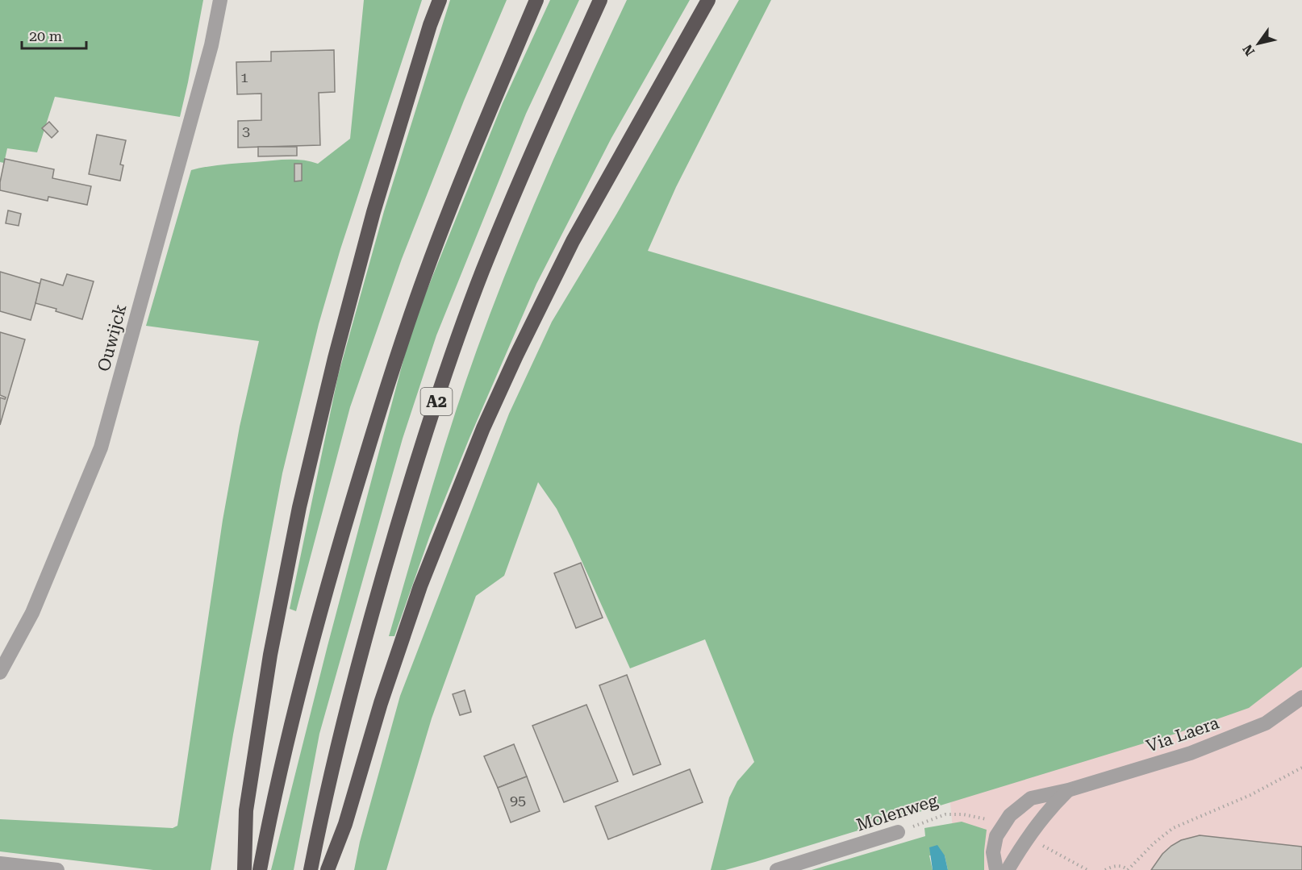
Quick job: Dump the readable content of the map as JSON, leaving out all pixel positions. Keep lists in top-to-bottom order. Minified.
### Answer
{"streets":{"highway":["A2"],"street":["Ouwijck","Via Laera","Molenweg"]},"crossings":[["Via Laera","Molenweg"]],"house_numbers":["1","3","95"],"scale_bar":"20 m","north":"bottom left"}
